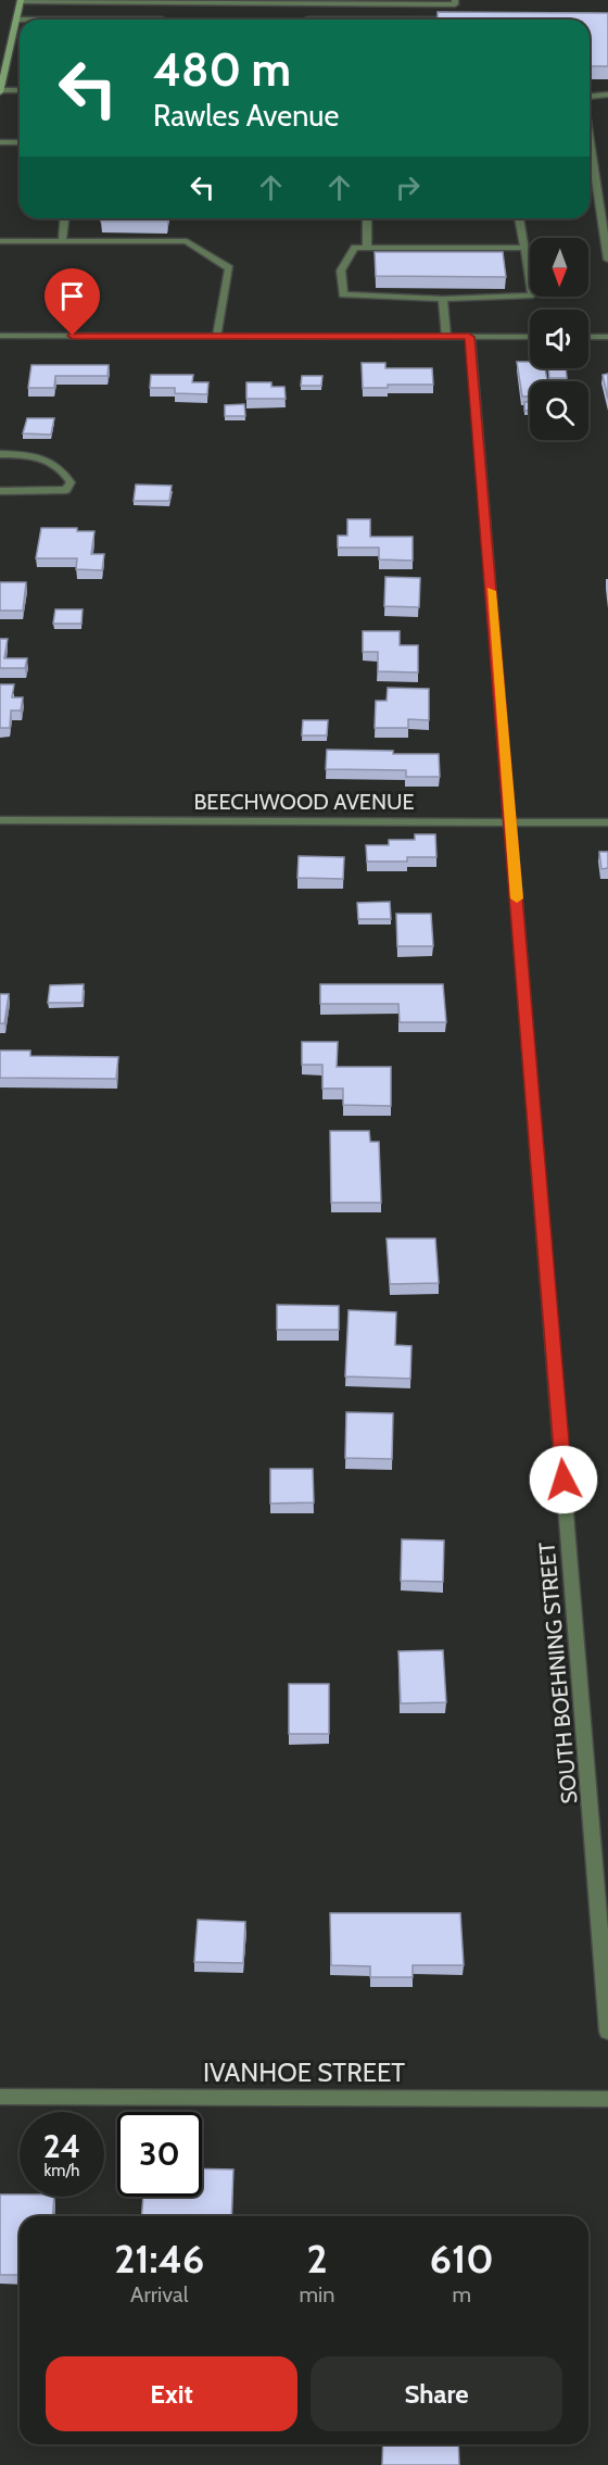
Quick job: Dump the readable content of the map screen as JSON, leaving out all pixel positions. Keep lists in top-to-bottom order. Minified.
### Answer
{"streets":{"street":["BEECHWOOD AVENUE","SOUTH BOEHNING STREET","IVANHOE STREET"]},"crossings":[["BEECHWOOD AVENUE","SOUTH BOEHNING STREET"]],"north":"bottom","page":{"turn":["480 m","Rawles Avenue"],"speed":"24 km/h","limit":"30","eta":["21:46","Arrival","2","min","610","m"],"buttons":["Exit","Share"]}}
